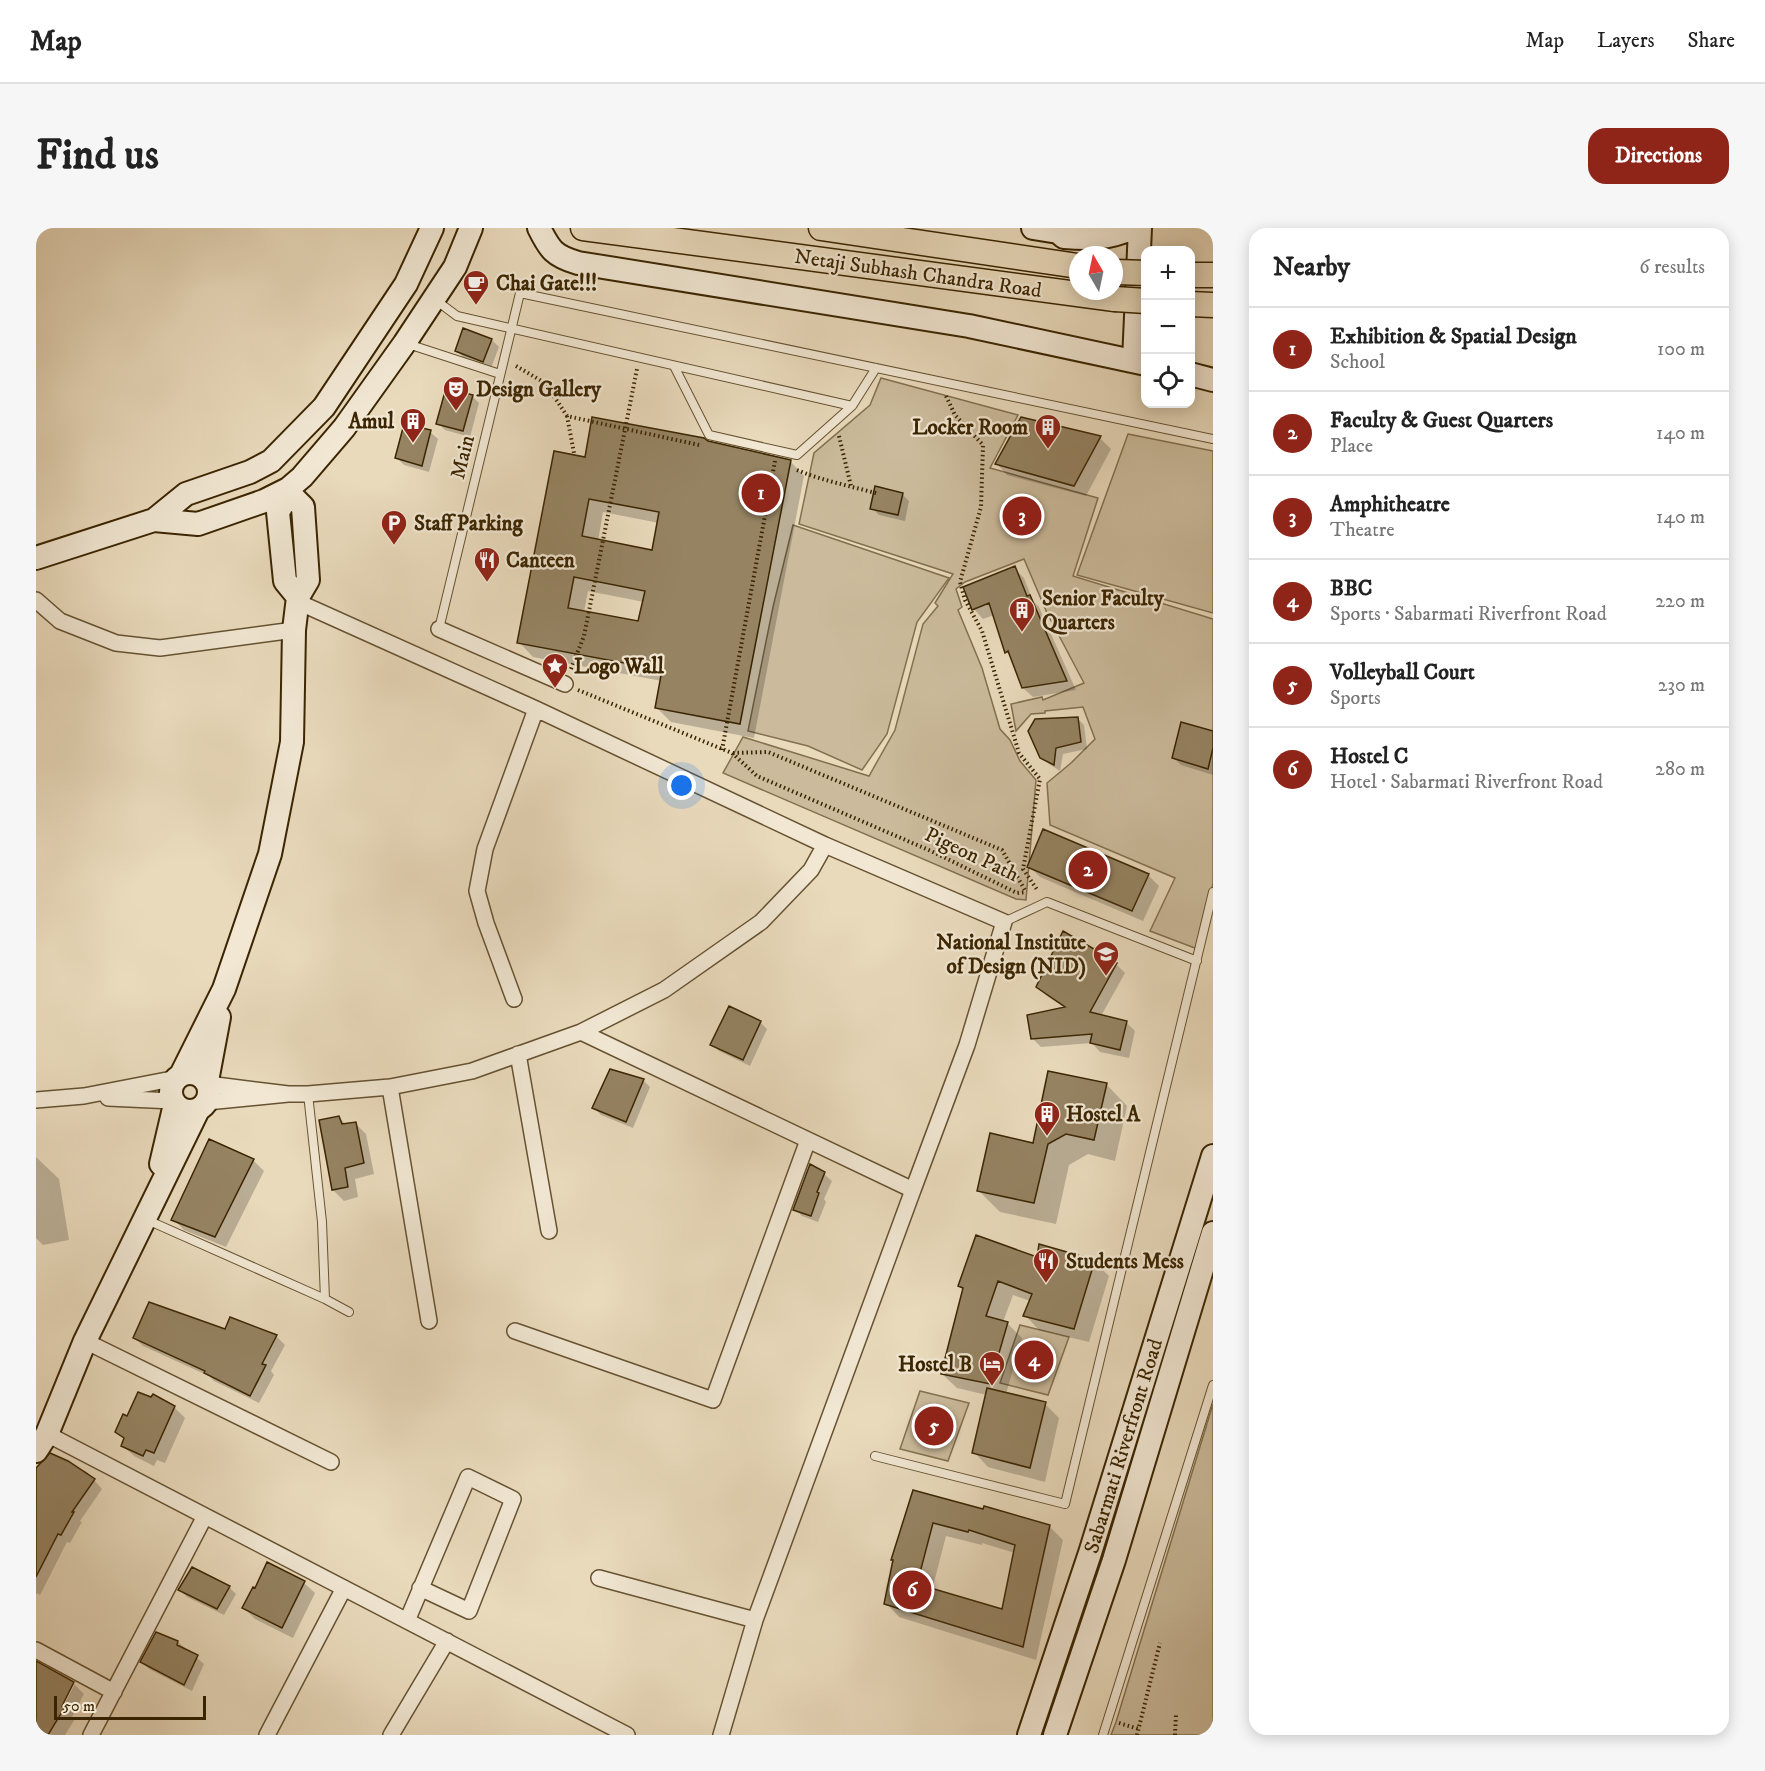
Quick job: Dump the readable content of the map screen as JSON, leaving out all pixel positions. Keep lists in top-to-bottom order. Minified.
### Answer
{"streets":{"main road":["Netaji Subhash Chandra Road"],"street":["Sabarmati Riverfront Road"],"lane":["Main"],"path":["Pigeon Path"]},"places":{"cafe":["Chai Gate!!!"],"theatre":["Design Gallery"],"building":["Amul","Locker Room","Senior Faculty Quarters","Hostel A"],"parking":["Staff Parking"],"restaurant":["Canteen","Students Mess"],"place":["Logo Wall"],"school or university":["National Institute of Design (NID)"],"hotel":["Hostel B"]},"scale_bar":"50 m","north":"top","page":{"header":"Map","nav":["Map","Layers","Share"],"buttons":"Directions","title":"Find us","heading":["Nearby","6 results"],"map_buttons":["+","−"],"list":[{"mark":"1","name":"Exhibition & Spatial Design","note":"School","value":"100 m"},{"mark":"2","name":"Faculty & Guest Quarters","note":"Place","value":"140 m"},{"mark":"3","name":"Amphitheatre","note":"Theatre","value":"140 m"},{"mark":"4","name":"BBC","note":"Sports · Sabarmati Riverfront Road","value":"220 m"},{"mark":"5","name":"Volleyball Court","note":"Sports","value":"230 m"},{"mark":"6","name":"Hostel C","note":"Hotel · Sabarmati Riverfront Road","value":"280 m"}],"pins":["1","3","2","4","5","6"],"scale":"50 m"}}
